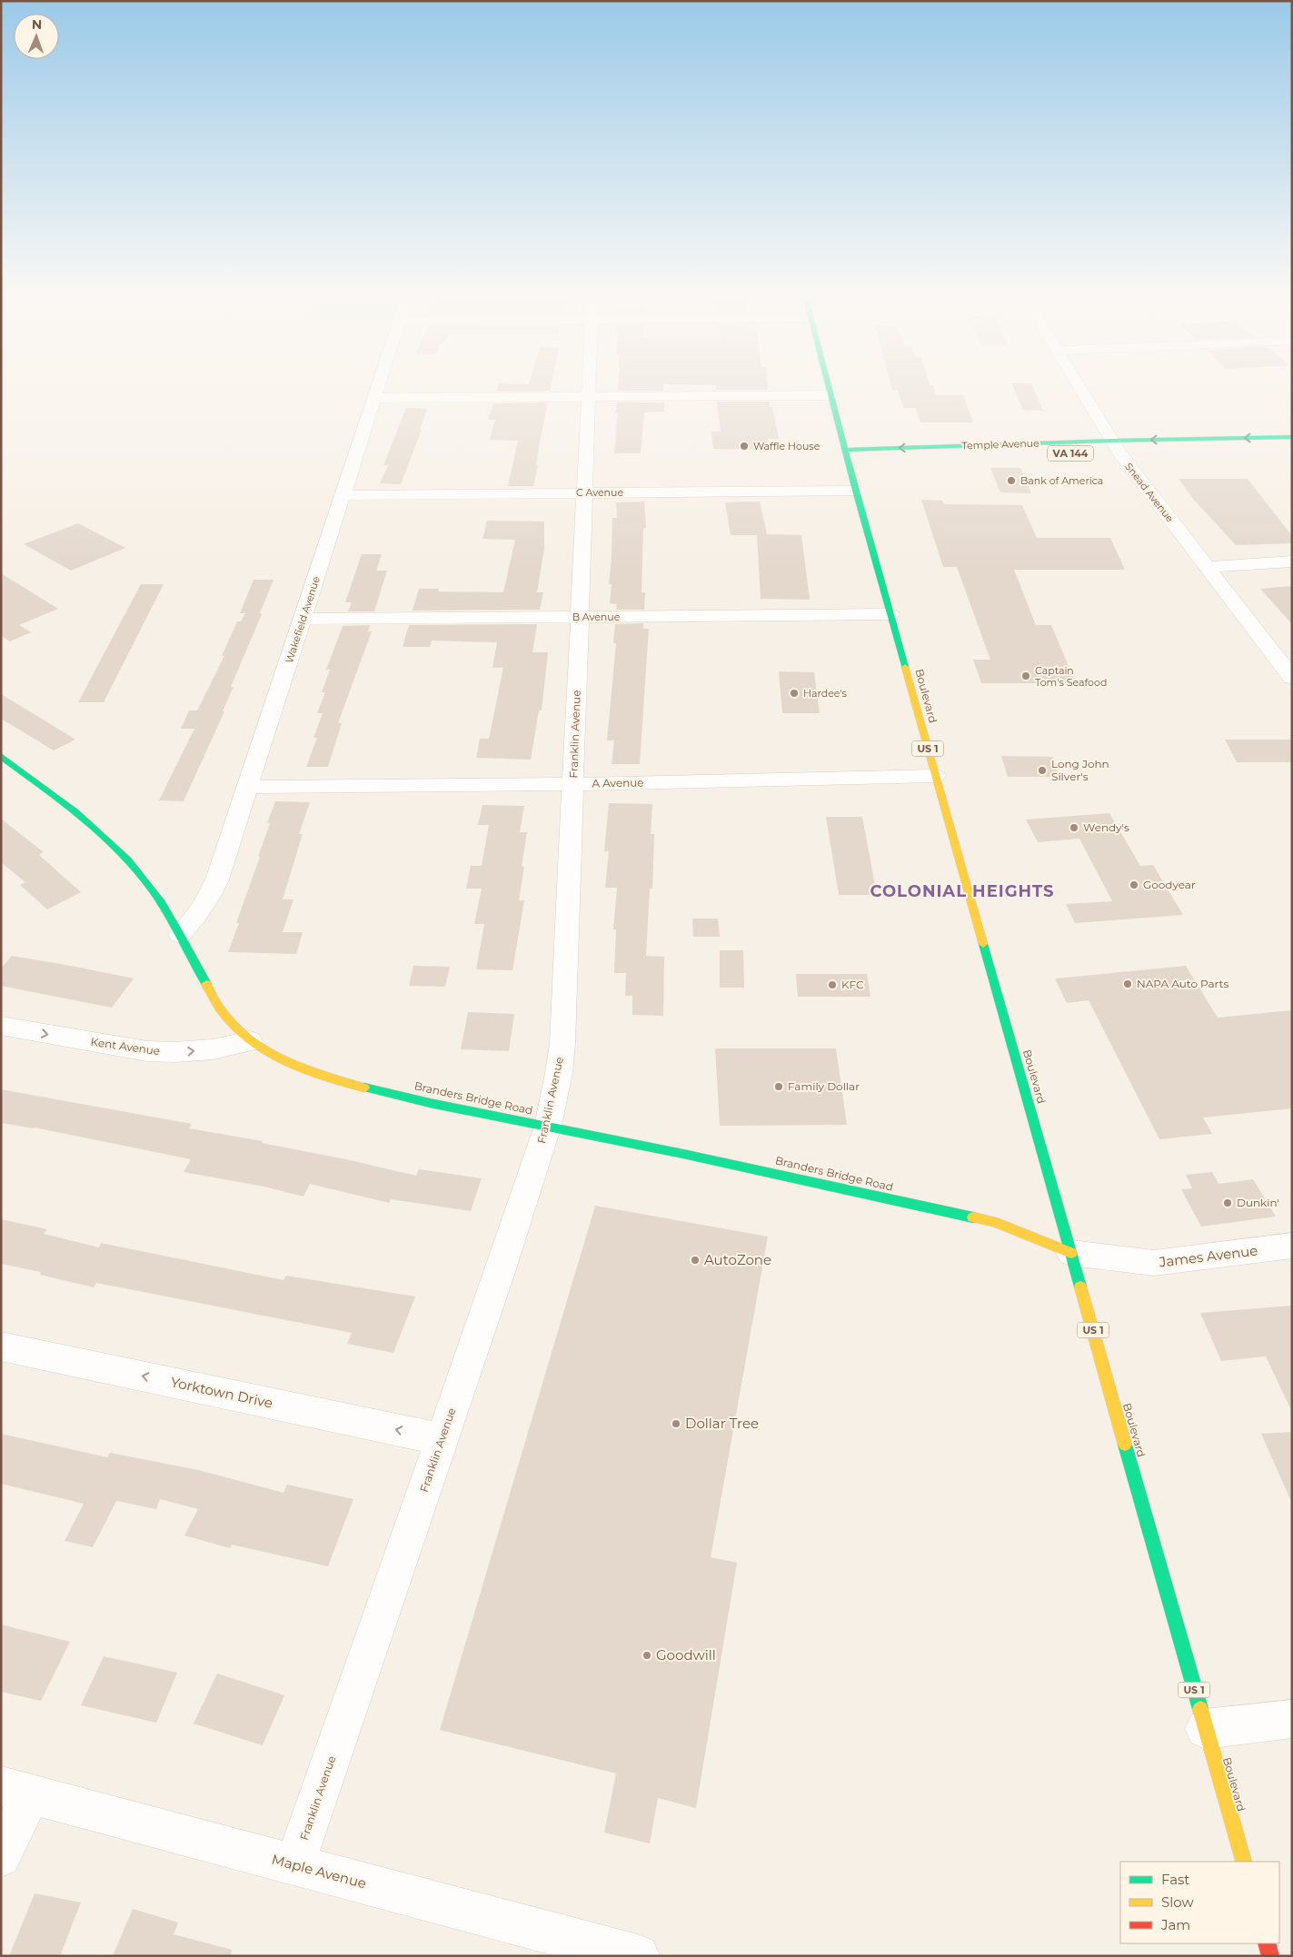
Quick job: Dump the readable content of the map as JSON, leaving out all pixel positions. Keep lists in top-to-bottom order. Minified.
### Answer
{"streets":{"main road":["Temple Avenue","VA 144","Boulevard","US 1","Branders Bridge Road"],"street":["C Avenue","Snead Avenue","B Avenue","Wakefield Avenue","Franklin Avenue","A Avenue","Kent Avenue","James Avenue","Yorktown Drive","Maple Avenue"]},"crossings":[["Temple Avenue","Snead Avenue"],["Temple Avenue","Boulevard"],["C Avenue","Wakefield Avenue"],["C Avenue","Boulevard"],["C Avenue","Franklin Avenue"],["B Avenue","Wakefield Avenue"],["B Avenue","Boulevard"],["B Avenue","Franklin Avenue"],["Wakefield Avenue","A Avenue"],["Wakefield Avenue","Branders Bridge Road"],["Boulevard","A Avenue"],["Boulevard","Branders Bridge Road"],["Boulevard","James Avenue"],["Franklin Avenue","A Avenue"],["Franklin Avenue","Branders Bridge Road"],["Franklin Avenue","Yorktown Drive"],["Franklin Avenue","Maple Avenue"],["Kent Avenue","Branders Bridge Road"],["Branders Bridge Road","James Avenue"]],"one_way":["Kent Avenue","Yorktown Drive"],"districts":["COLONIAL HEIGHTS"],"places":["Waffle House","Bank of America","Captain Tom's Seafood","Hardee's","Long John Silver's","Wendy's","Goodyear","NAPA Auto Parts","KFC","Family Dollar","Dunkin'","AutoZone","Dollar Tree","Goodwill"],"legend":["Fast","Slow","Jam"],"north":"top"}
